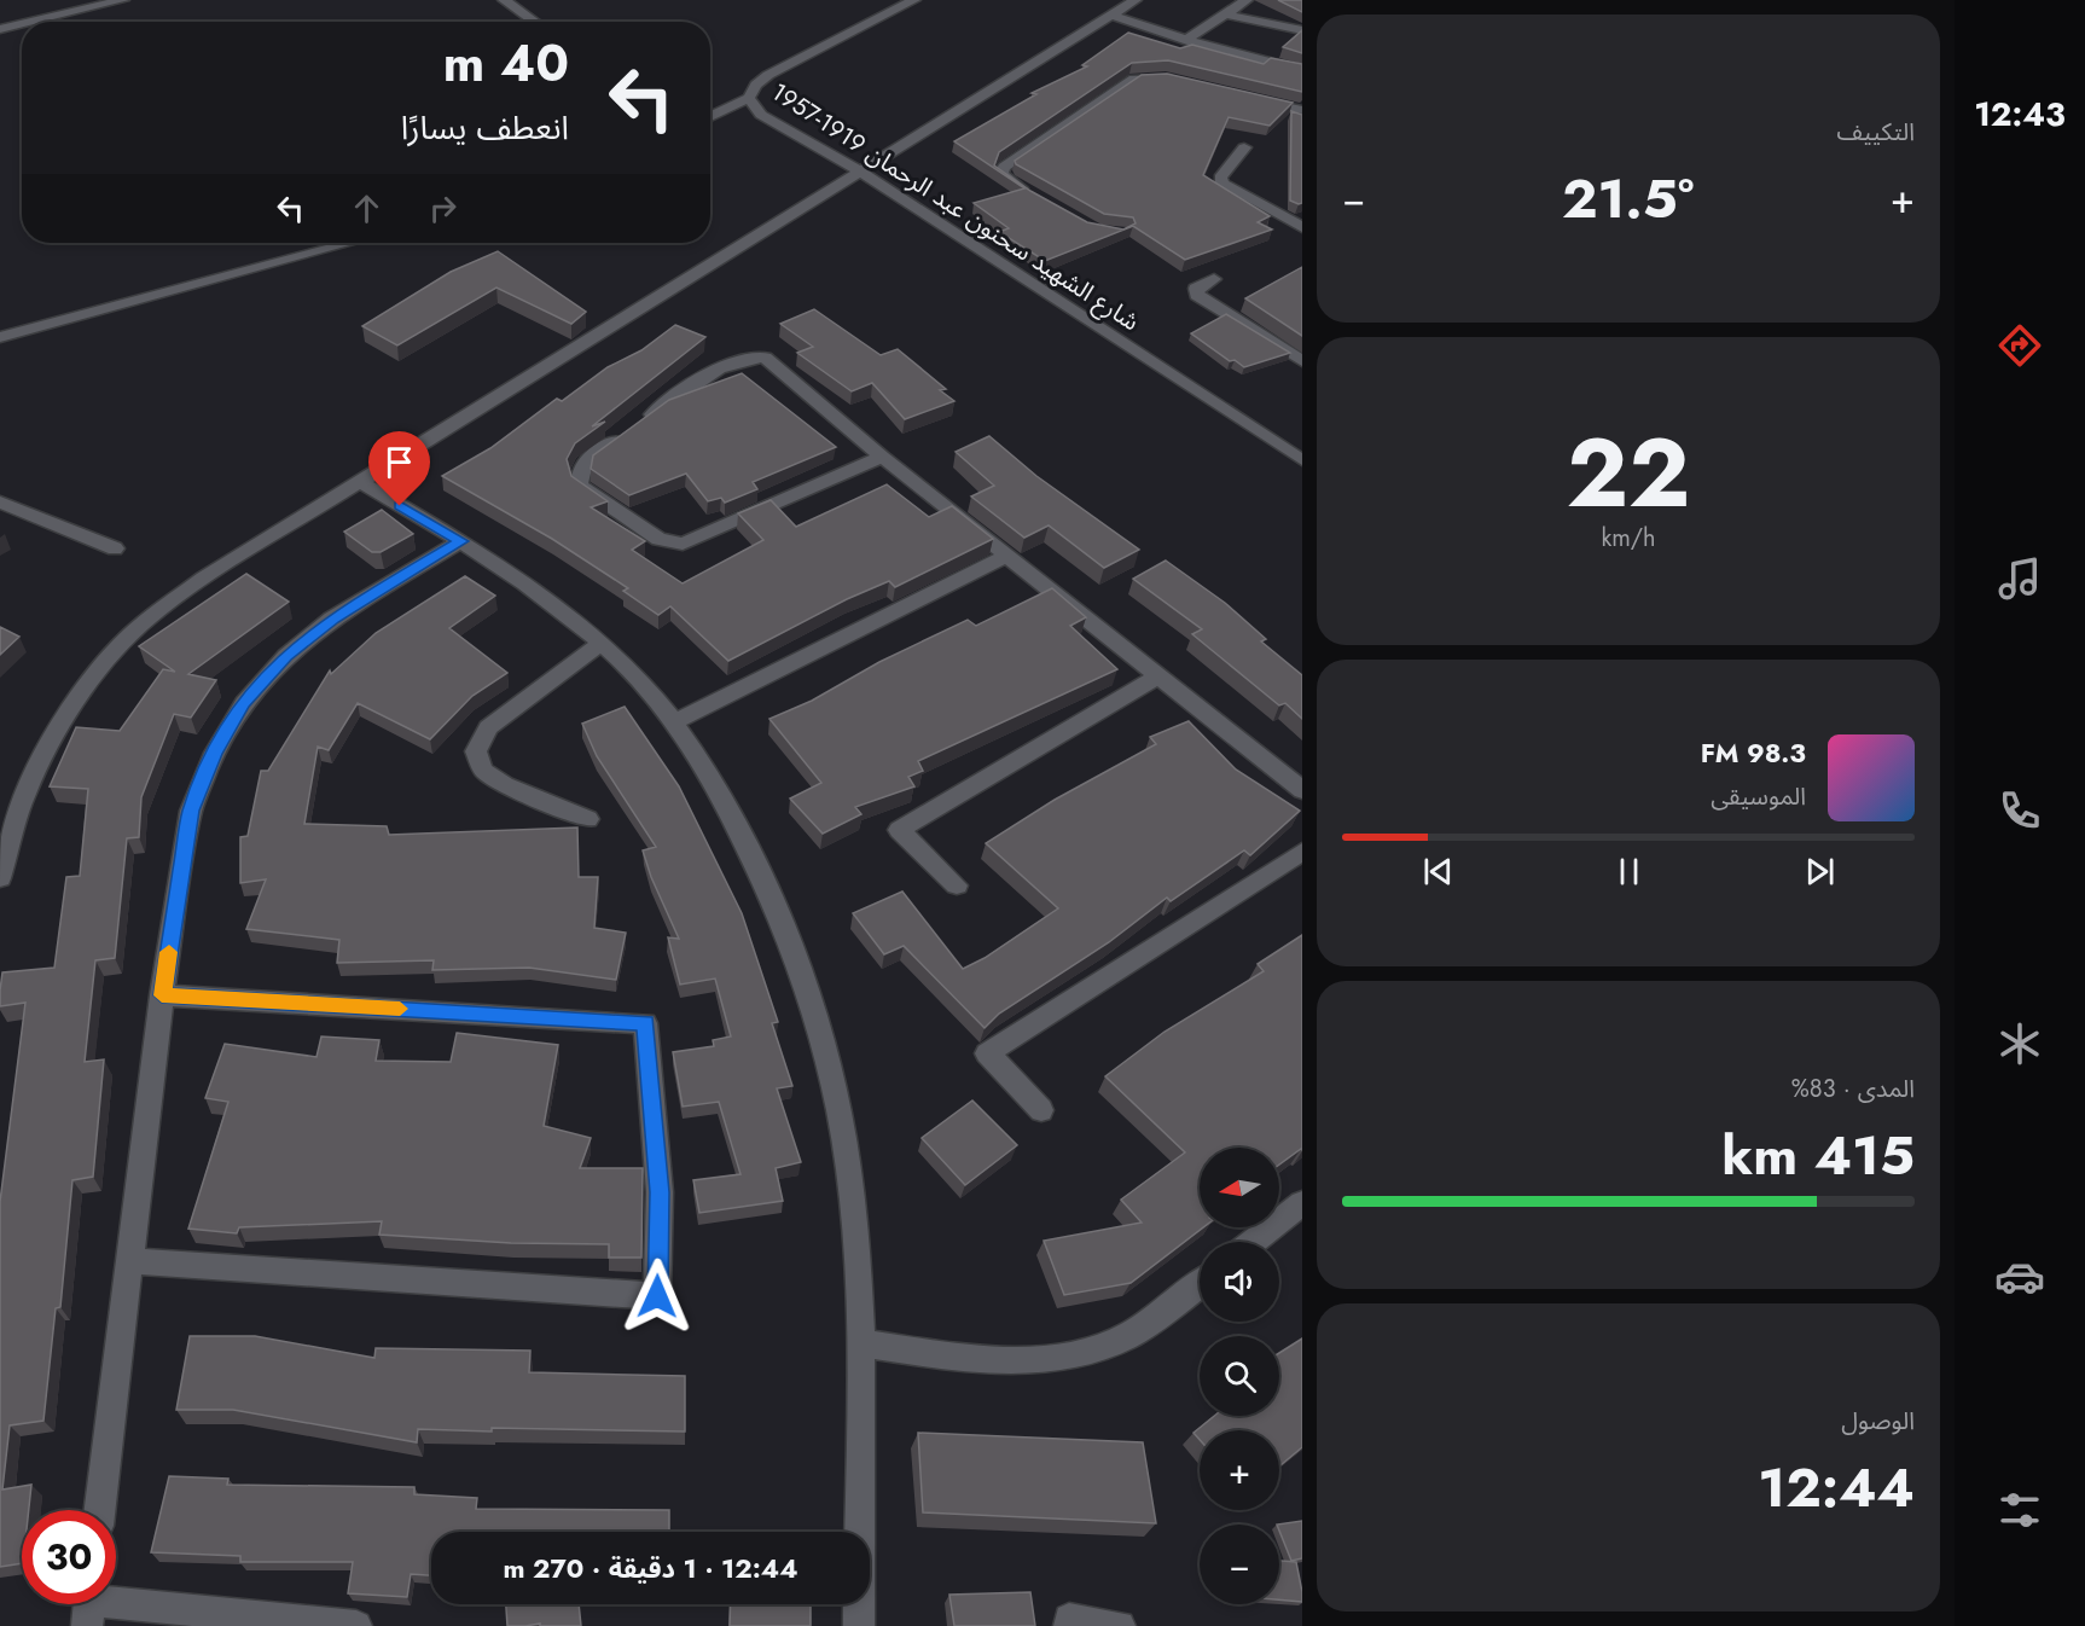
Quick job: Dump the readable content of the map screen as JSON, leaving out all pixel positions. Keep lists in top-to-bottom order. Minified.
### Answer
{"streets":{"street":["شارع الشهيد سحنون عبد الرحمان 1919-1957"]},"north":"left","page":{"tabs":"12:43","tile":["التكييف",["22","km/h"],["المدى · 83%","415 km"],["الوصول","12:44"]],"turn":["40 m","انعطف يسارًا"],"heat":["−","21.5°","+"],"song":["98.3 FM","الموسيقى"],"map_buttons":["+","−"],"limit":"30","trip":"12:44 · 1 دقيقة · 270 m"}}
